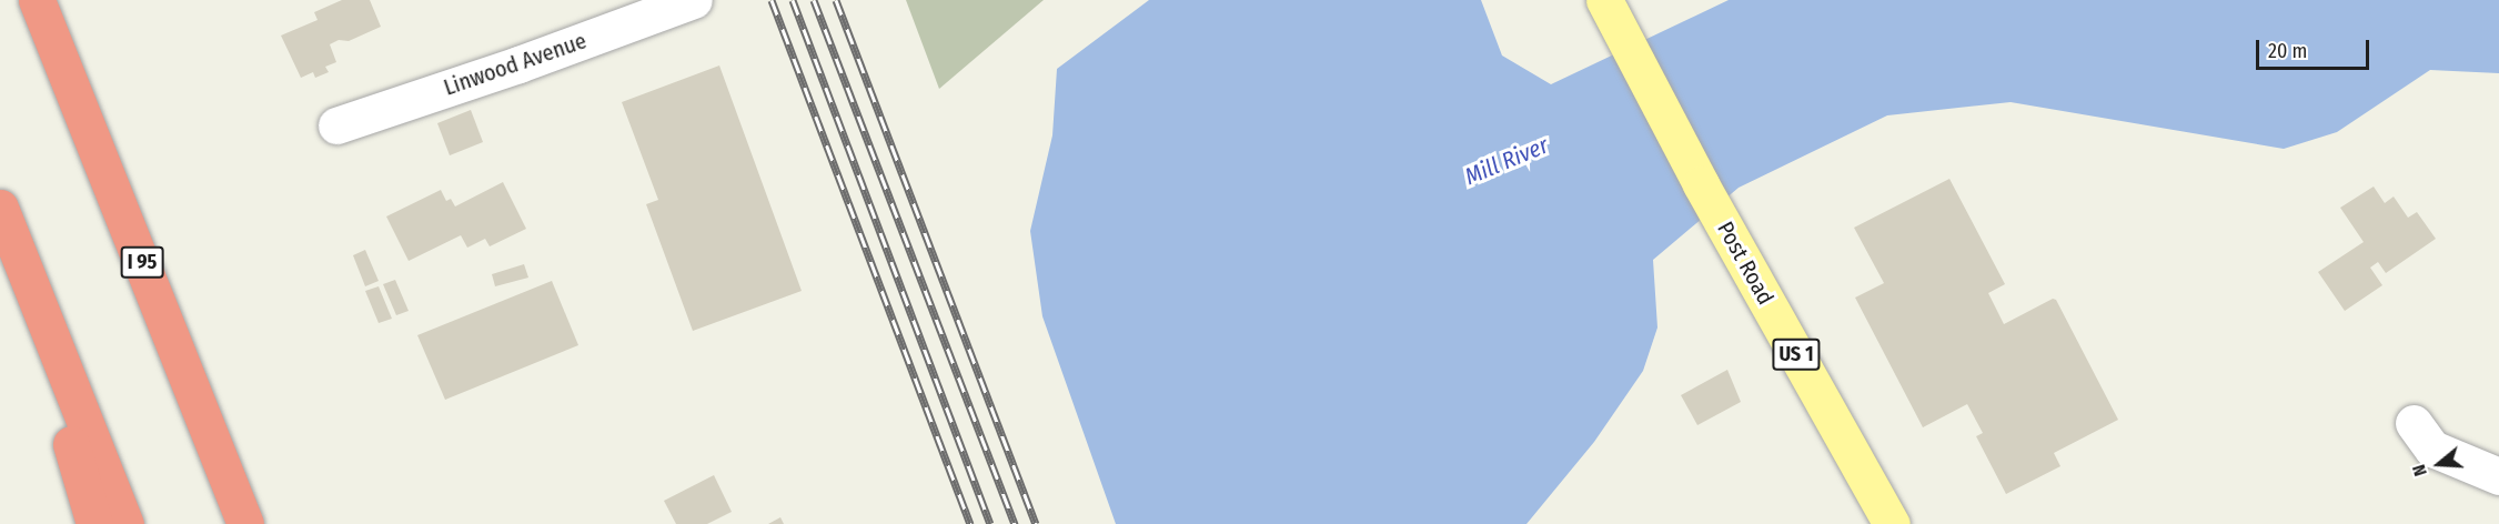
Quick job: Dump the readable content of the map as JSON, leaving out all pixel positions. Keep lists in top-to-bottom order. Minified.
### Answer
{"streets":{"highway":["I 95"],"main road":["Post Road","US 1"],"street":["Linwood Avenue"]},"water":["Mill River"],"scale_bar":"20 m","north":"left"}
